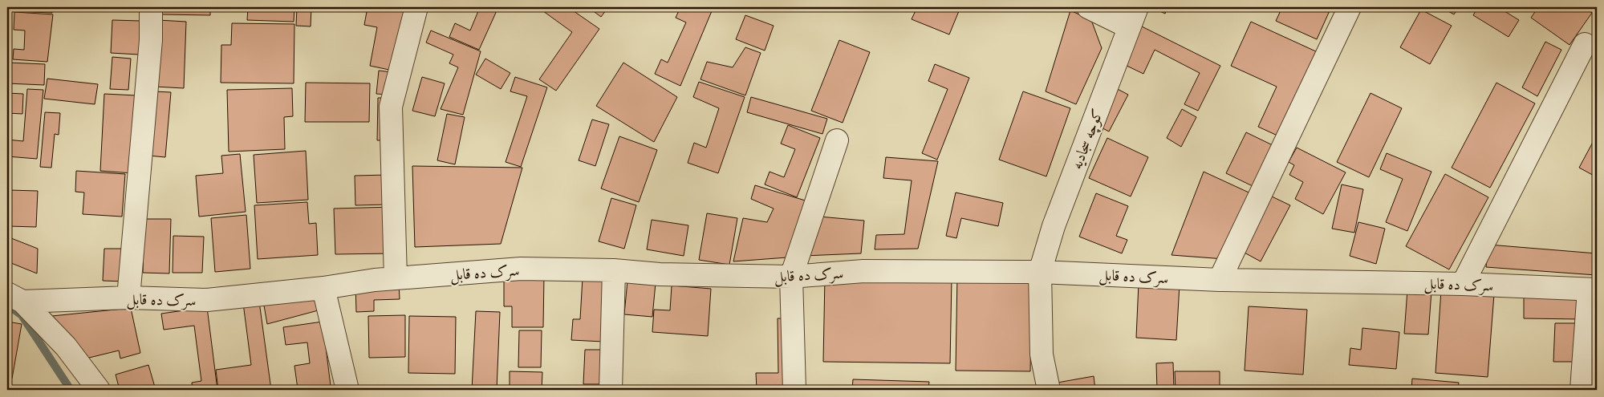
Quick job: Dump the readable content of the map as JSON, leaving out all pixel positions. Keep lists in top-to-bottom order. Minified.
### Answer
{"streets":{"street":["کوچه سجادیه","سرک ده قابل"]},"crossings":[["کوچه سجادیه","سرک ده قابل"]]}
